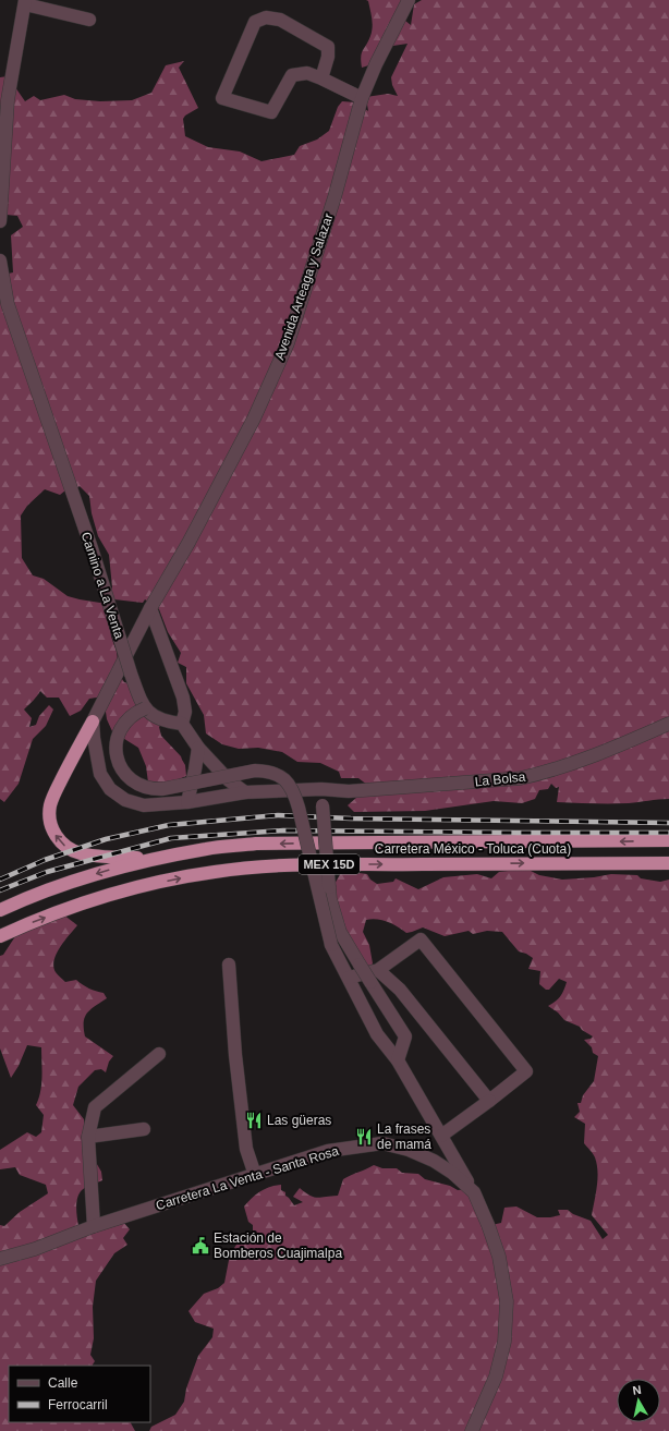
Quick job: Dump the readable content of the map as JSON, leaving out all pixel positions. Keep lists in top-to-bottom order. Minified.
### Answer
{"streets":{"highway":["Carretera México - Toluca (Cuota)","MEX 15D"],"street":["Avenida Arteaga y Salazar","Camino a La Venta","La Bolsa","Carretera La Venta - Santa Rosa"]},"places":{"restaurant":["Las güeras","La frases de mamá"],"public building":["Estación de Bomberos Cuajimalpa"]},"legend":["Calle","Ferrocarril"],"north":"top"}
